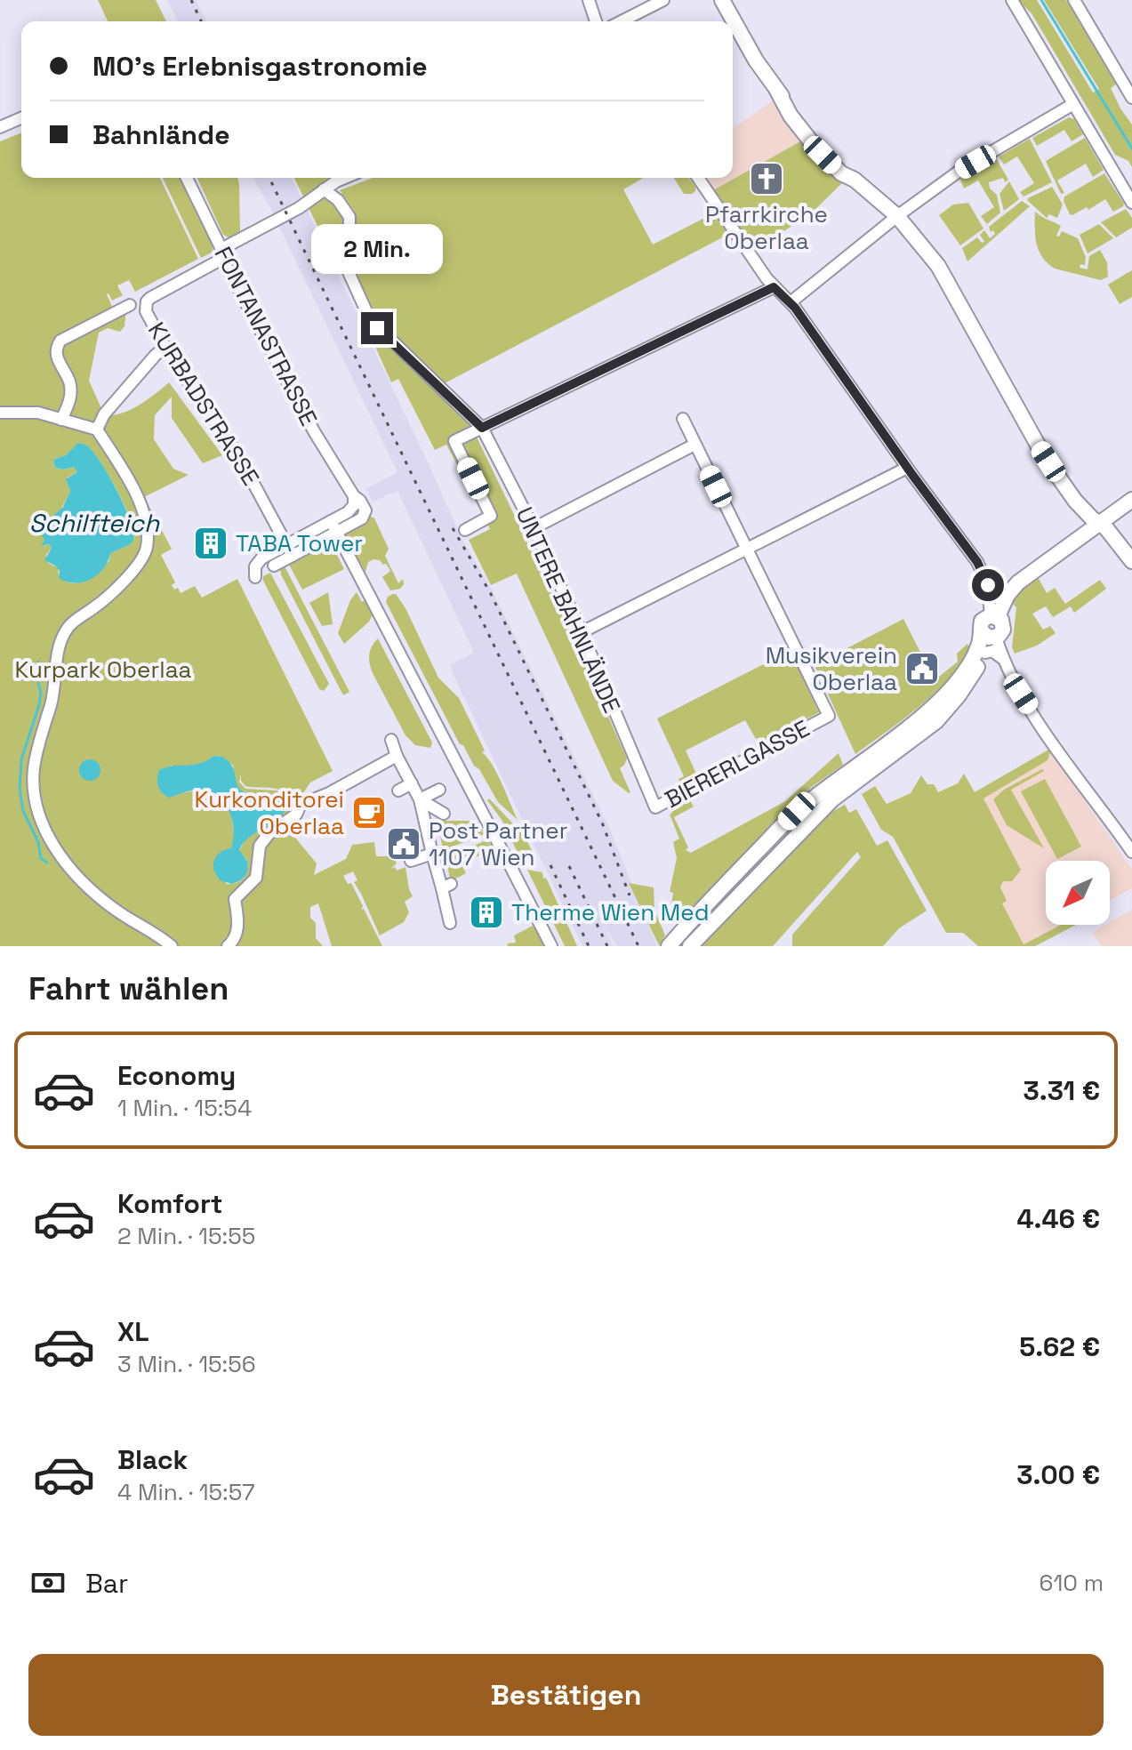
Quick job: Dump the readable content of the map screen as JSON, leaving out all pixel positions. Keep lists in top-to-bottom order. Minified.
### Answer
{"streets":{"street":["FONTANASTRASSE","KURBADSTRASSE","UNTERE BAHNLÄNDE","BIERERLGASSE"]},"crossings":[["FONTANASTRASSE","KURBADSTRASSE"],["UNTERE BAHNLÄNDE","BIERERLGASSE"]],"water":["Schilfteich"],"parks":["Kurpark Oberlaa"],"places":{"church":["Pfarrkirche Oberlaa"],"building":["TABA Tower","Therme Wien Med"],"public building":["Musikverein Oberlaa","Post Partner 1107 Wien"],"cafe":["Kurkonditorei Oberlaa"]},"north":"bottom left","page":{"banner":["MO's Erlebnisgastronomie","Bahnlände"],"bubble":"2 Min.","heading":"Fahrt wählen","list":[{"name":"Economy","note":"1 Min. · 15:54","value":"3.31 €"},{"name":"Komfort","note":"2 Min. · 15:55","value":"4.46 €"},{"name":"XL","note":"3 Min. · 15:56","value":"5.62 €"},{"name":"Black","note":"4 Min. · 15:57","value":"3.00 €"}],"pay":["Bar","610 m"],"buttons":"Bestätigen"}}
